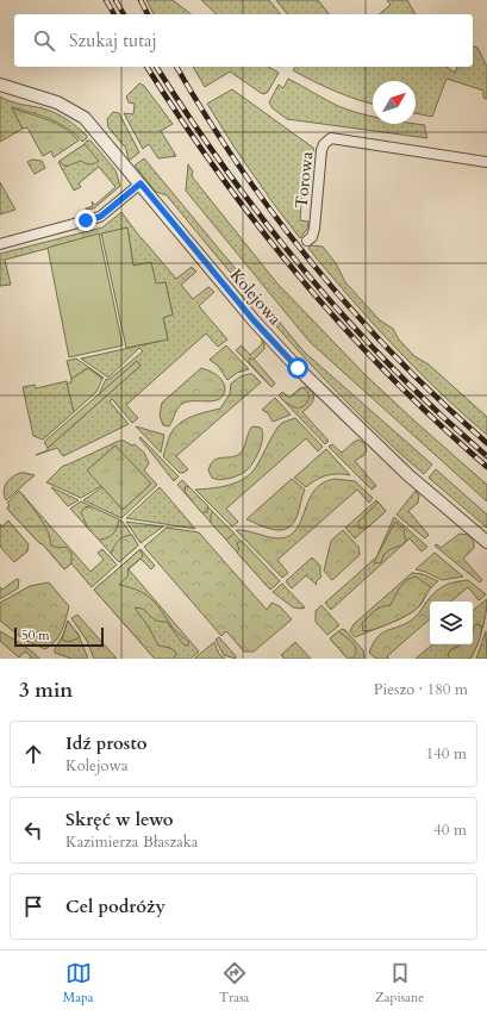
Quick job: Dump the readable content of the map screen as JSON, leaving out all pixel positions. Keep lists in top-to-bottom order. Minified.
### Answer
{"streets":{"street":["Torowa","Kolejowa"]},"scale_bar":"50 m","north":"top right","page":{"search":"Szukaj tutaj","scale":"50 m","heading":["3 min","Pieszo · 180 m"],"list":[["Idź prosto","Kolejowa","140 m"],["Skręć w lewo","Kazimierza Błaszaka","40 m"],"Cel podróży"],"nav":["Mapa","Trasa","Zapisane"]}}
